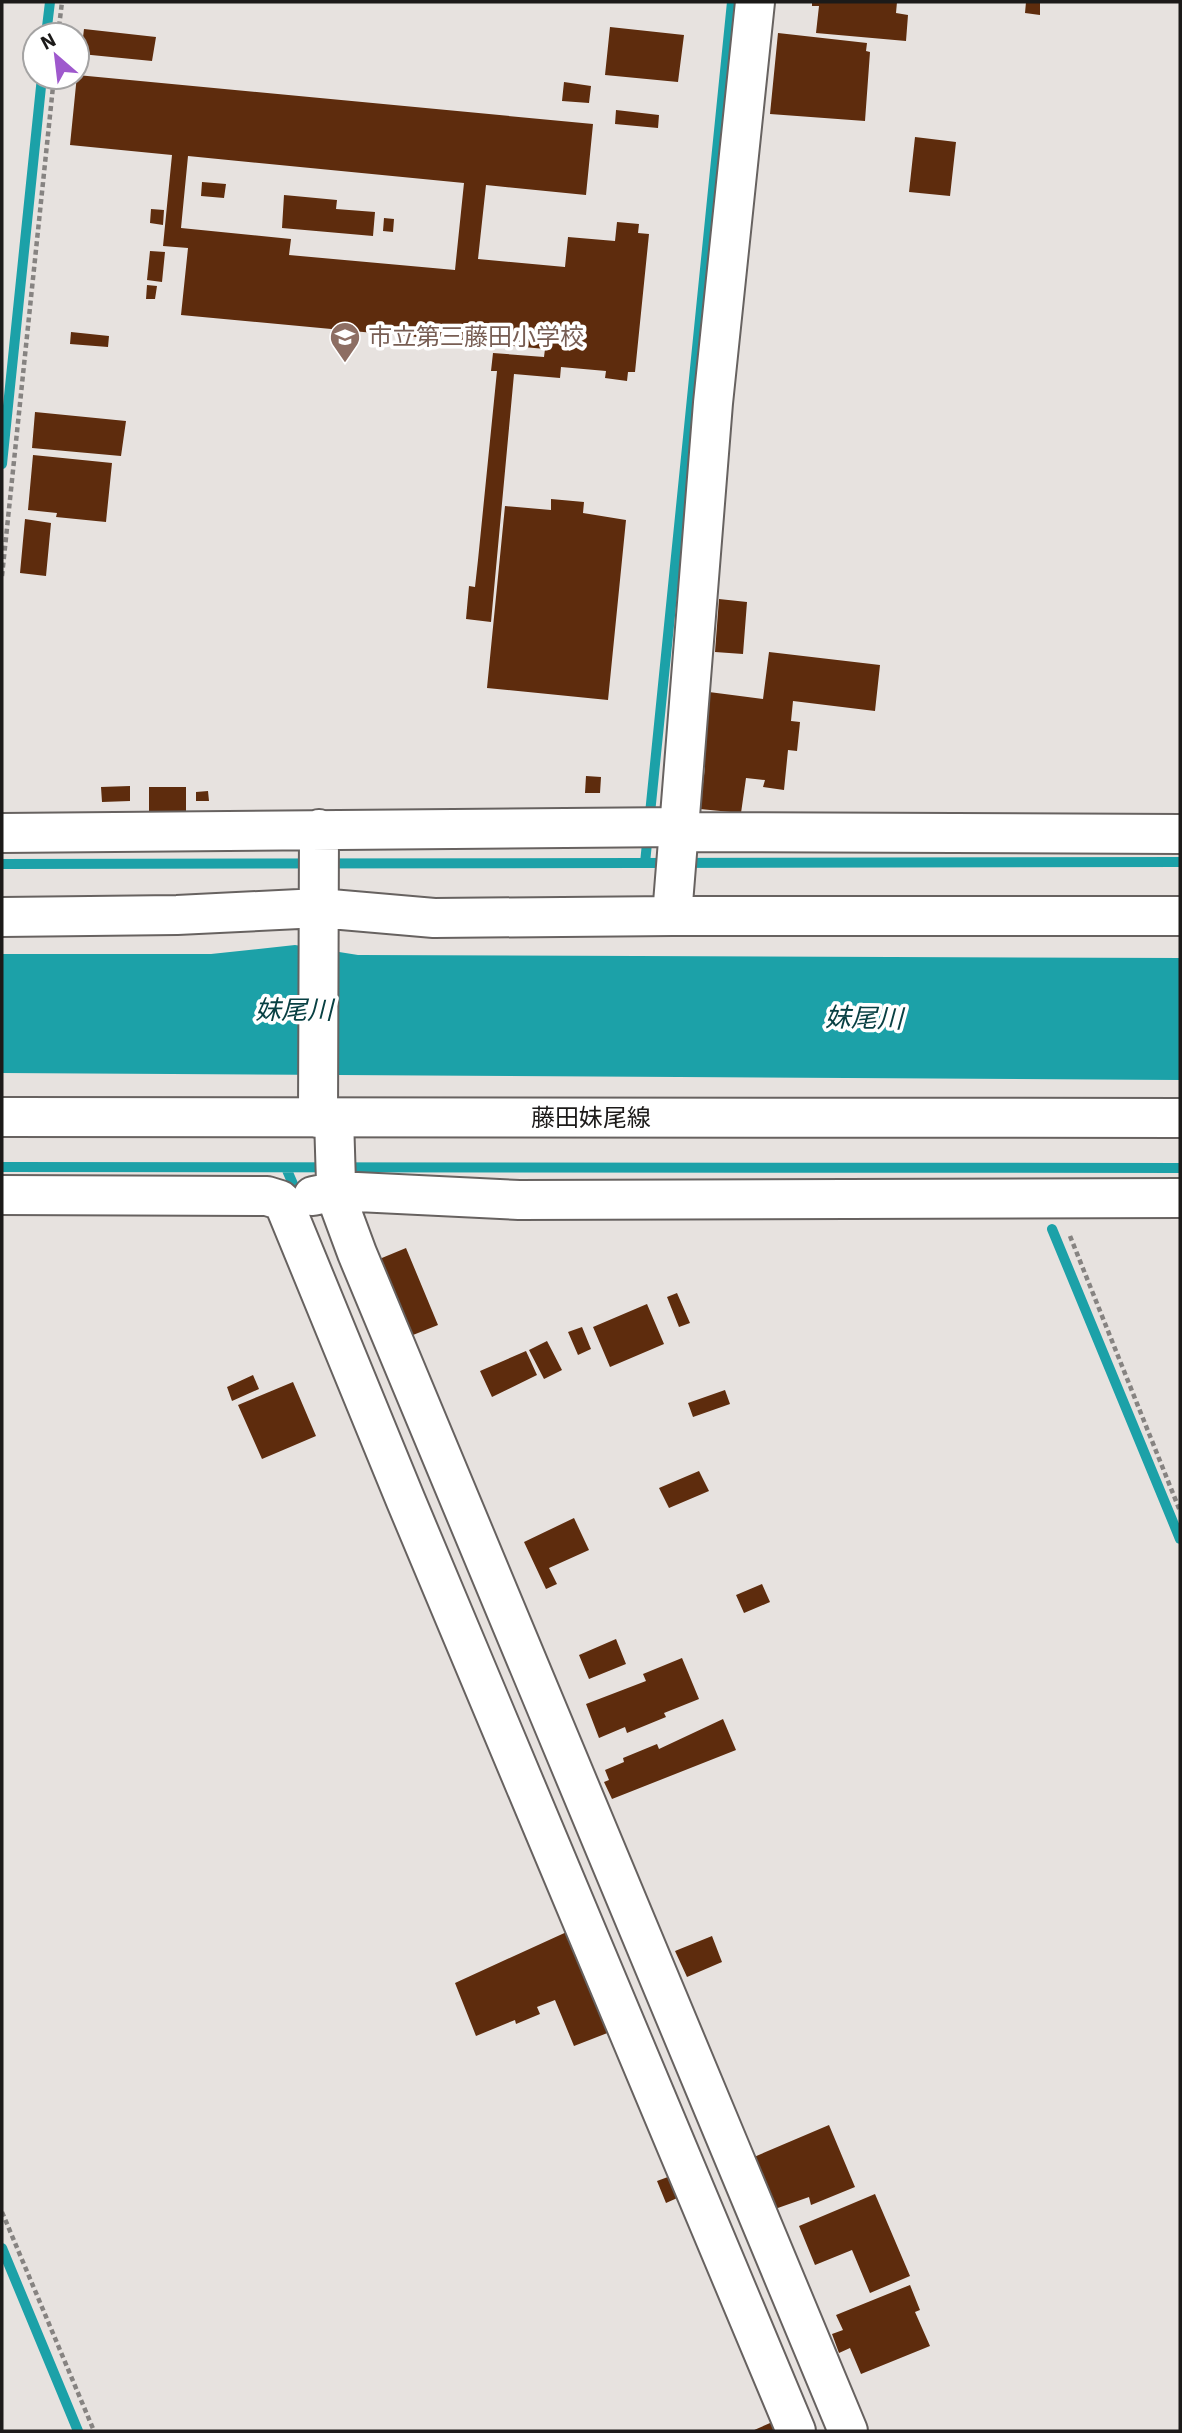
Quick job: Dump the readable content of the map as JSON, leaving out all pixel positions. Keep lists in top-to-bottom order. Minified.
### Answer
{"streets":{"street":["藤田妹尾線"]},"water":["妹尾川"],"places":{"school or university":["市立第三藤田小学校"]},"north":"top left"}
